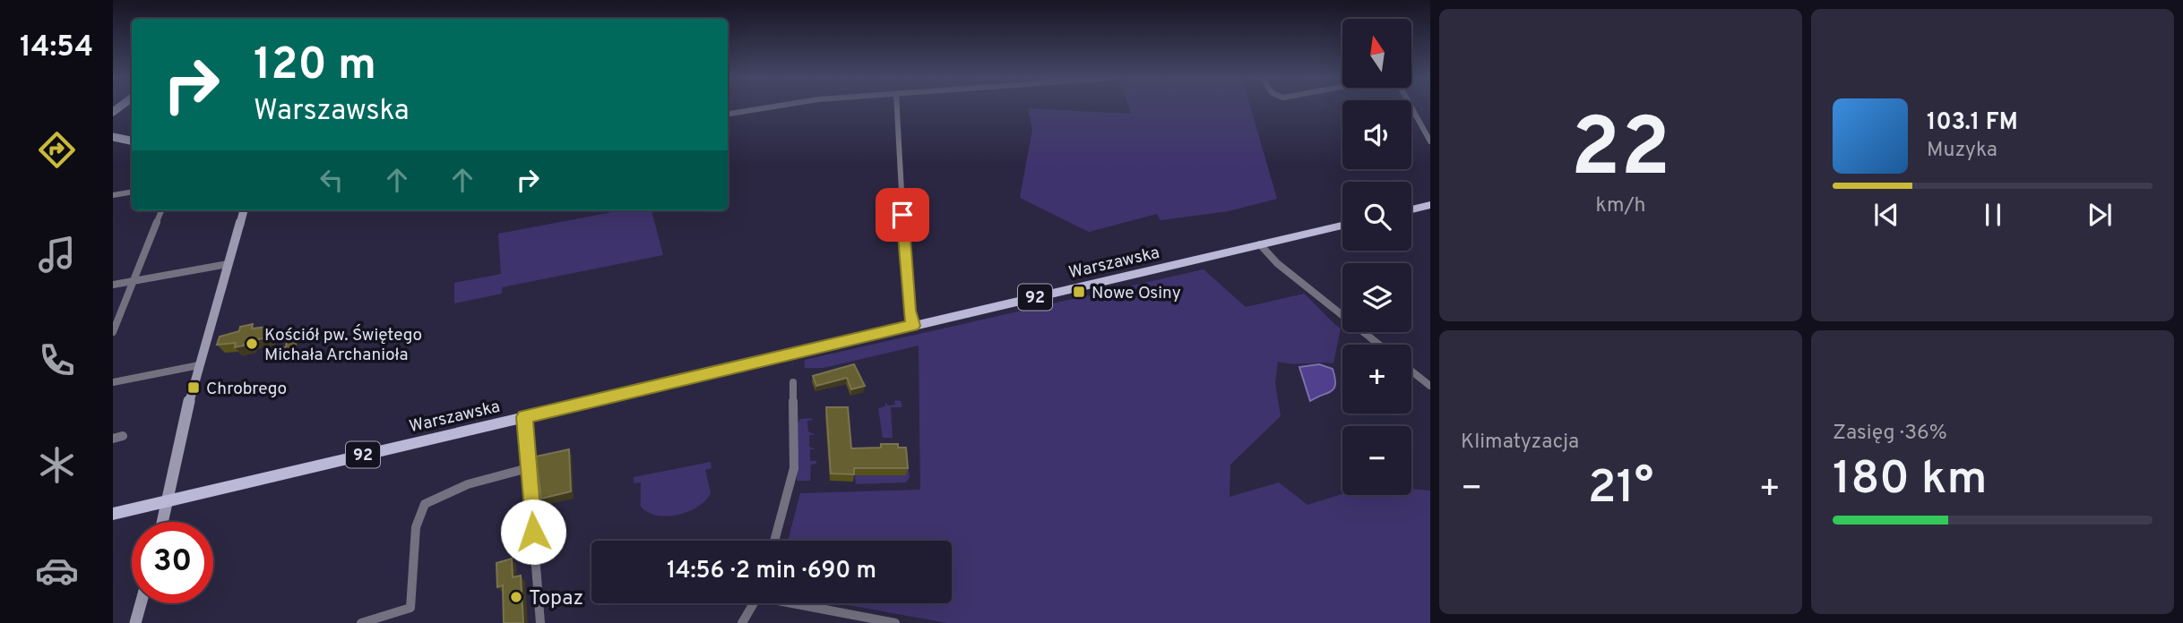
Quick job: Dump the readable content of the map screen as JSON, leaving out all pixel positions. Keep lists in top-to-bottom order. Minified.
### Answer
{"streets":{"main road":["Warszawska","92"]},"places":{"transit":["Nowe Osiny","Chrobrego"],"other":["Kościół pw. Świętego Michała Archanioła","Topaz"]},"north":"top","page":{"tabs":"14:54","tile":[["22","km/h"],"Klimatyzacja",["Zasięg · 36%","180 km"]],"map_buttons":["+","−"],"turn":["120 m","Warszawska"],"song":["103.1 FM","Muzyka"],"heat":["−","21°","+"],"limit":"30","trip":"14:56 · 2 min · 690 m"}}
